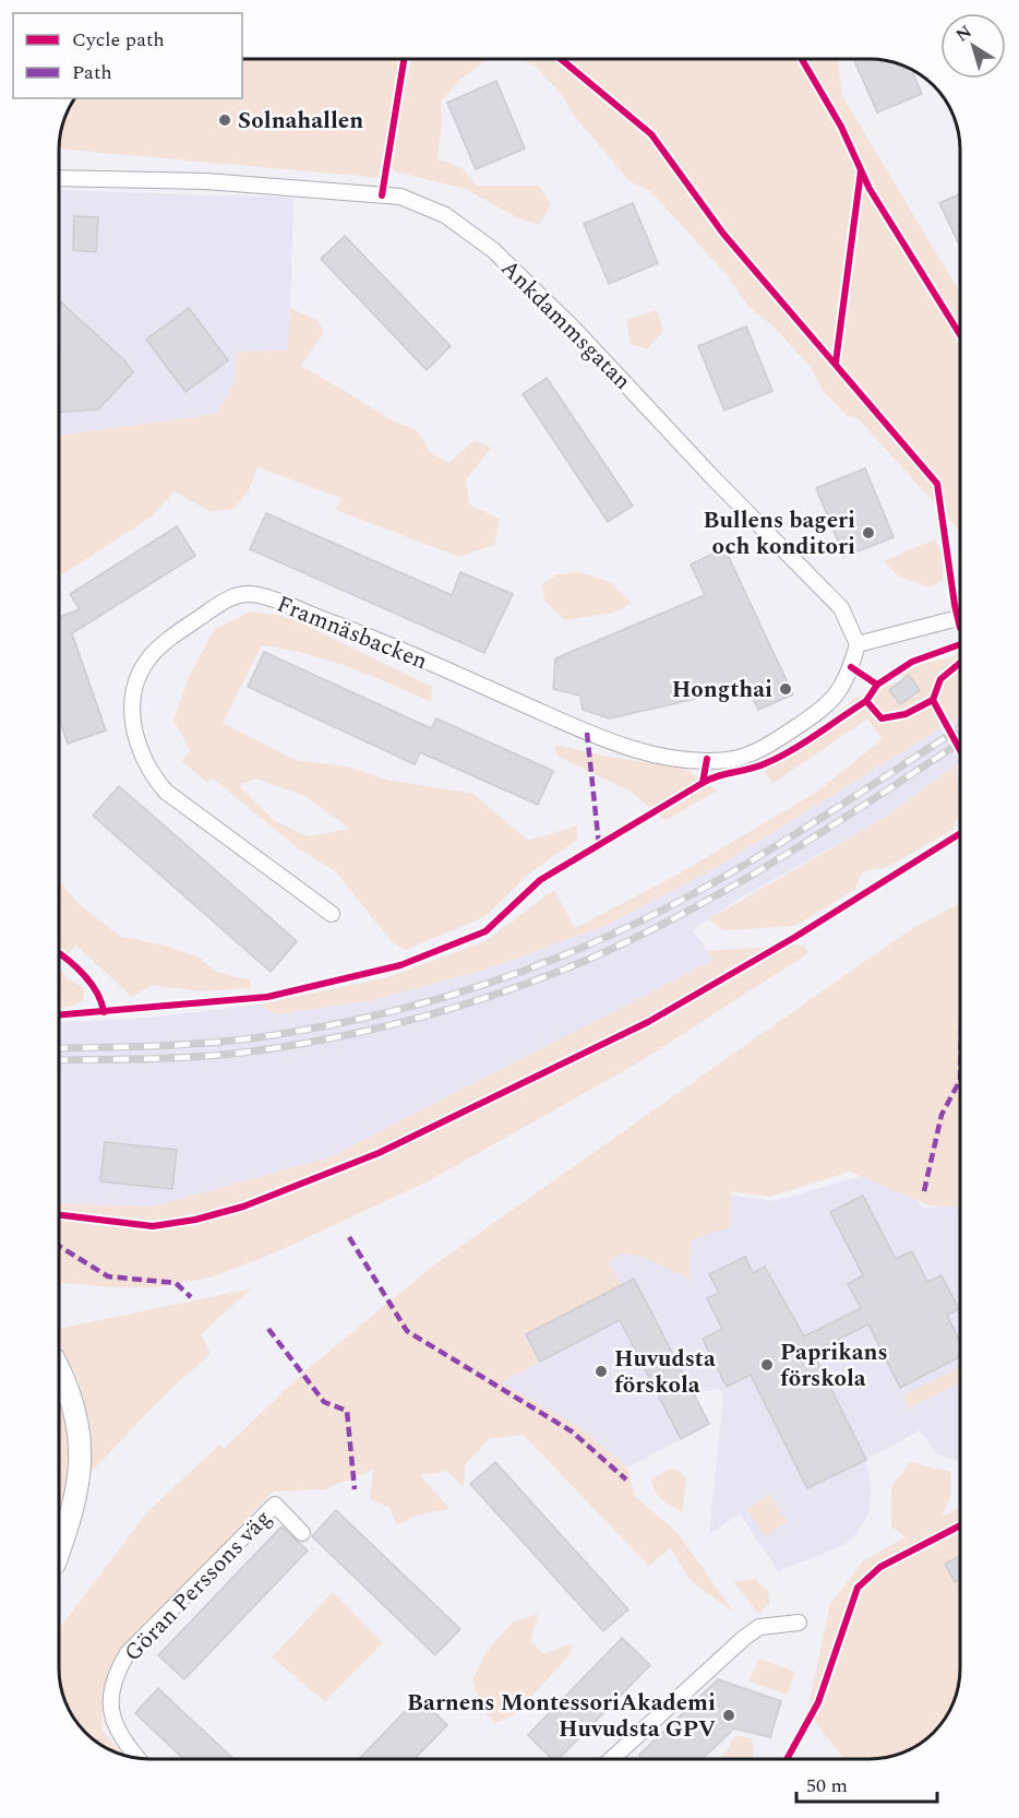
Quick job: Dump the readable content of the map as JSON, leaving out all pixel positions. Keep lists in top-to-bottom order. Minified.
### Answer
{"streets":{"street":["Ankdammsgatan","Framnäsbacken","Göran Perssons väg"]},"crossings":[["Ankdammsgatan","Framnäsbacken"]],"places":["Solnahallen","Bullens bageri och konditori","Hongthai","Paprikans förskola","Huvudsta förskola","Barnens MontessoriAkademi Huvudsta GPV"],"legend":["Cycle path","Path"],"scale_bar":"50 m","north":"top left"}
